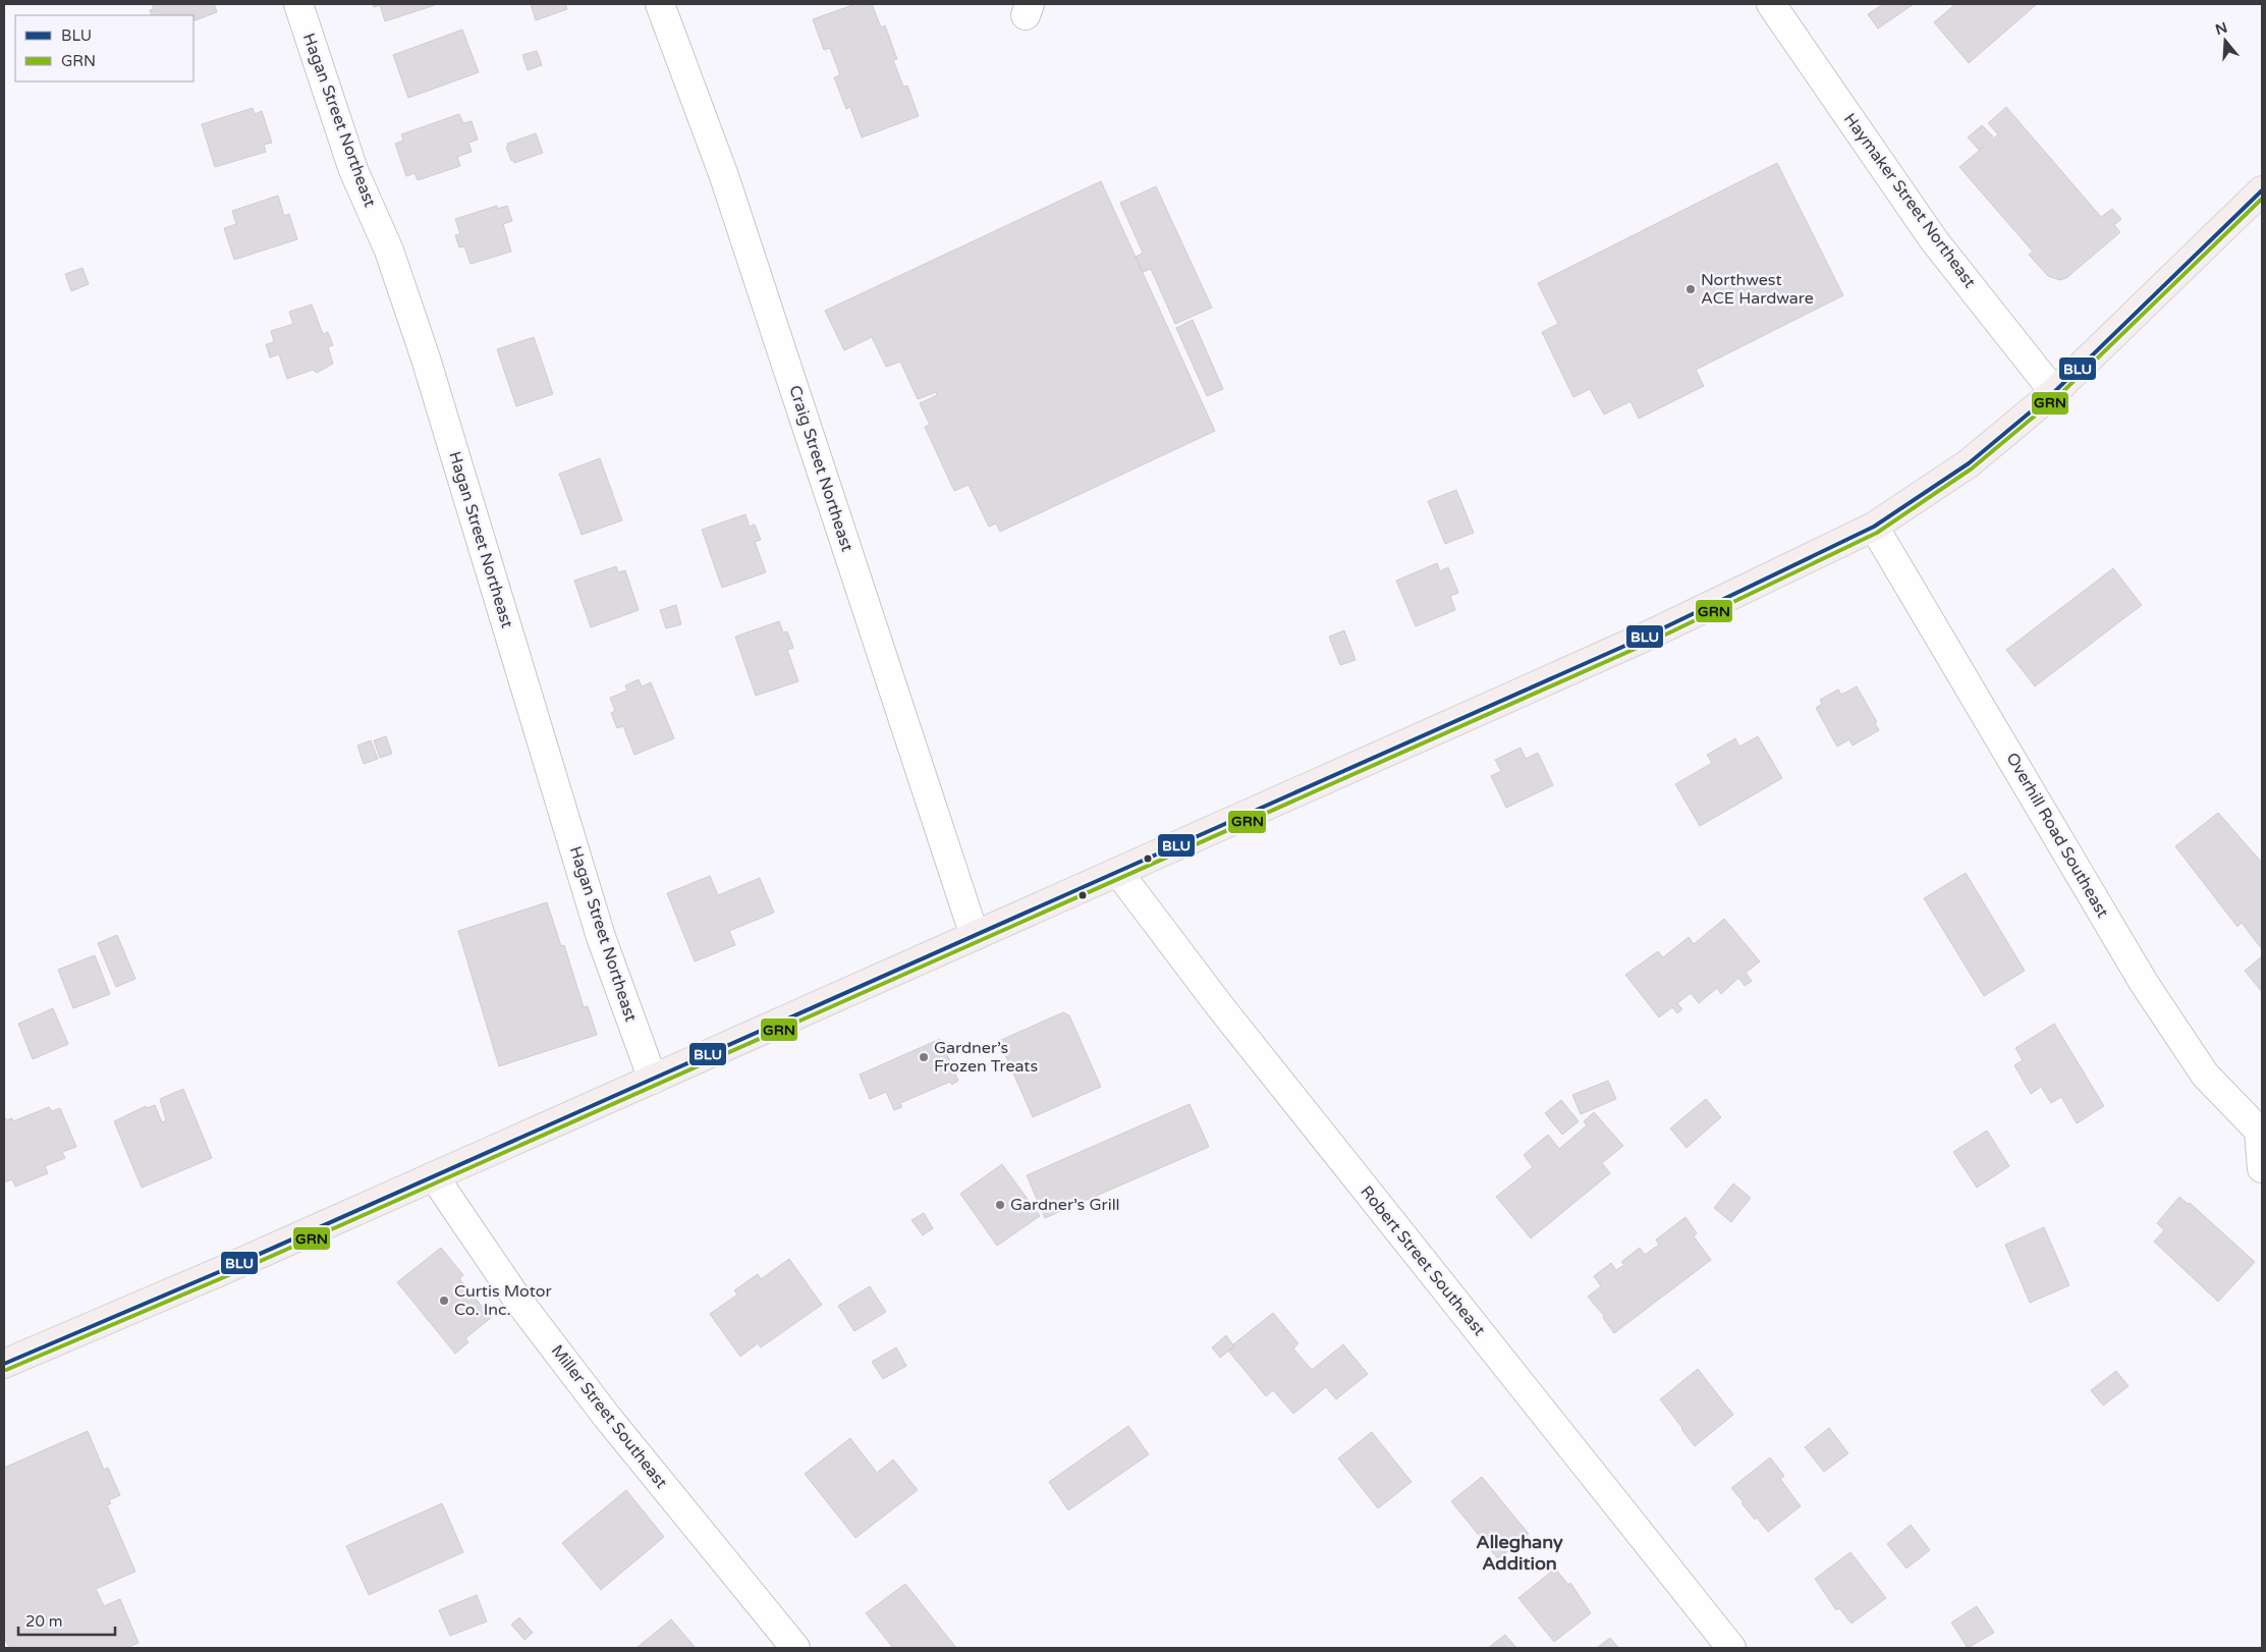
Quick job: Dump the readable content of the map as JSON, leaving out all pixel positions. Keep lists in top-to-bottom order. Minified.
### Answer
{"streets":{"street":["Hagan Street Northeast","Haymaker Street Northeast","Craig Street Northeast","Overhill Road Southeast","Robert Street Southeast","Miller Street Southeast"]},"districts":["Alleghany Addition"],"places":["Northwest ACE Hardware","Gardner’s Frozen Treats","Gardner’s Grill","Curtis Motor Co. Inc."],"lines":["transit line BLU","transit line GRN"],"legend":["BLU","GRN"],"scale_bar":"20 m","north":"top"}
